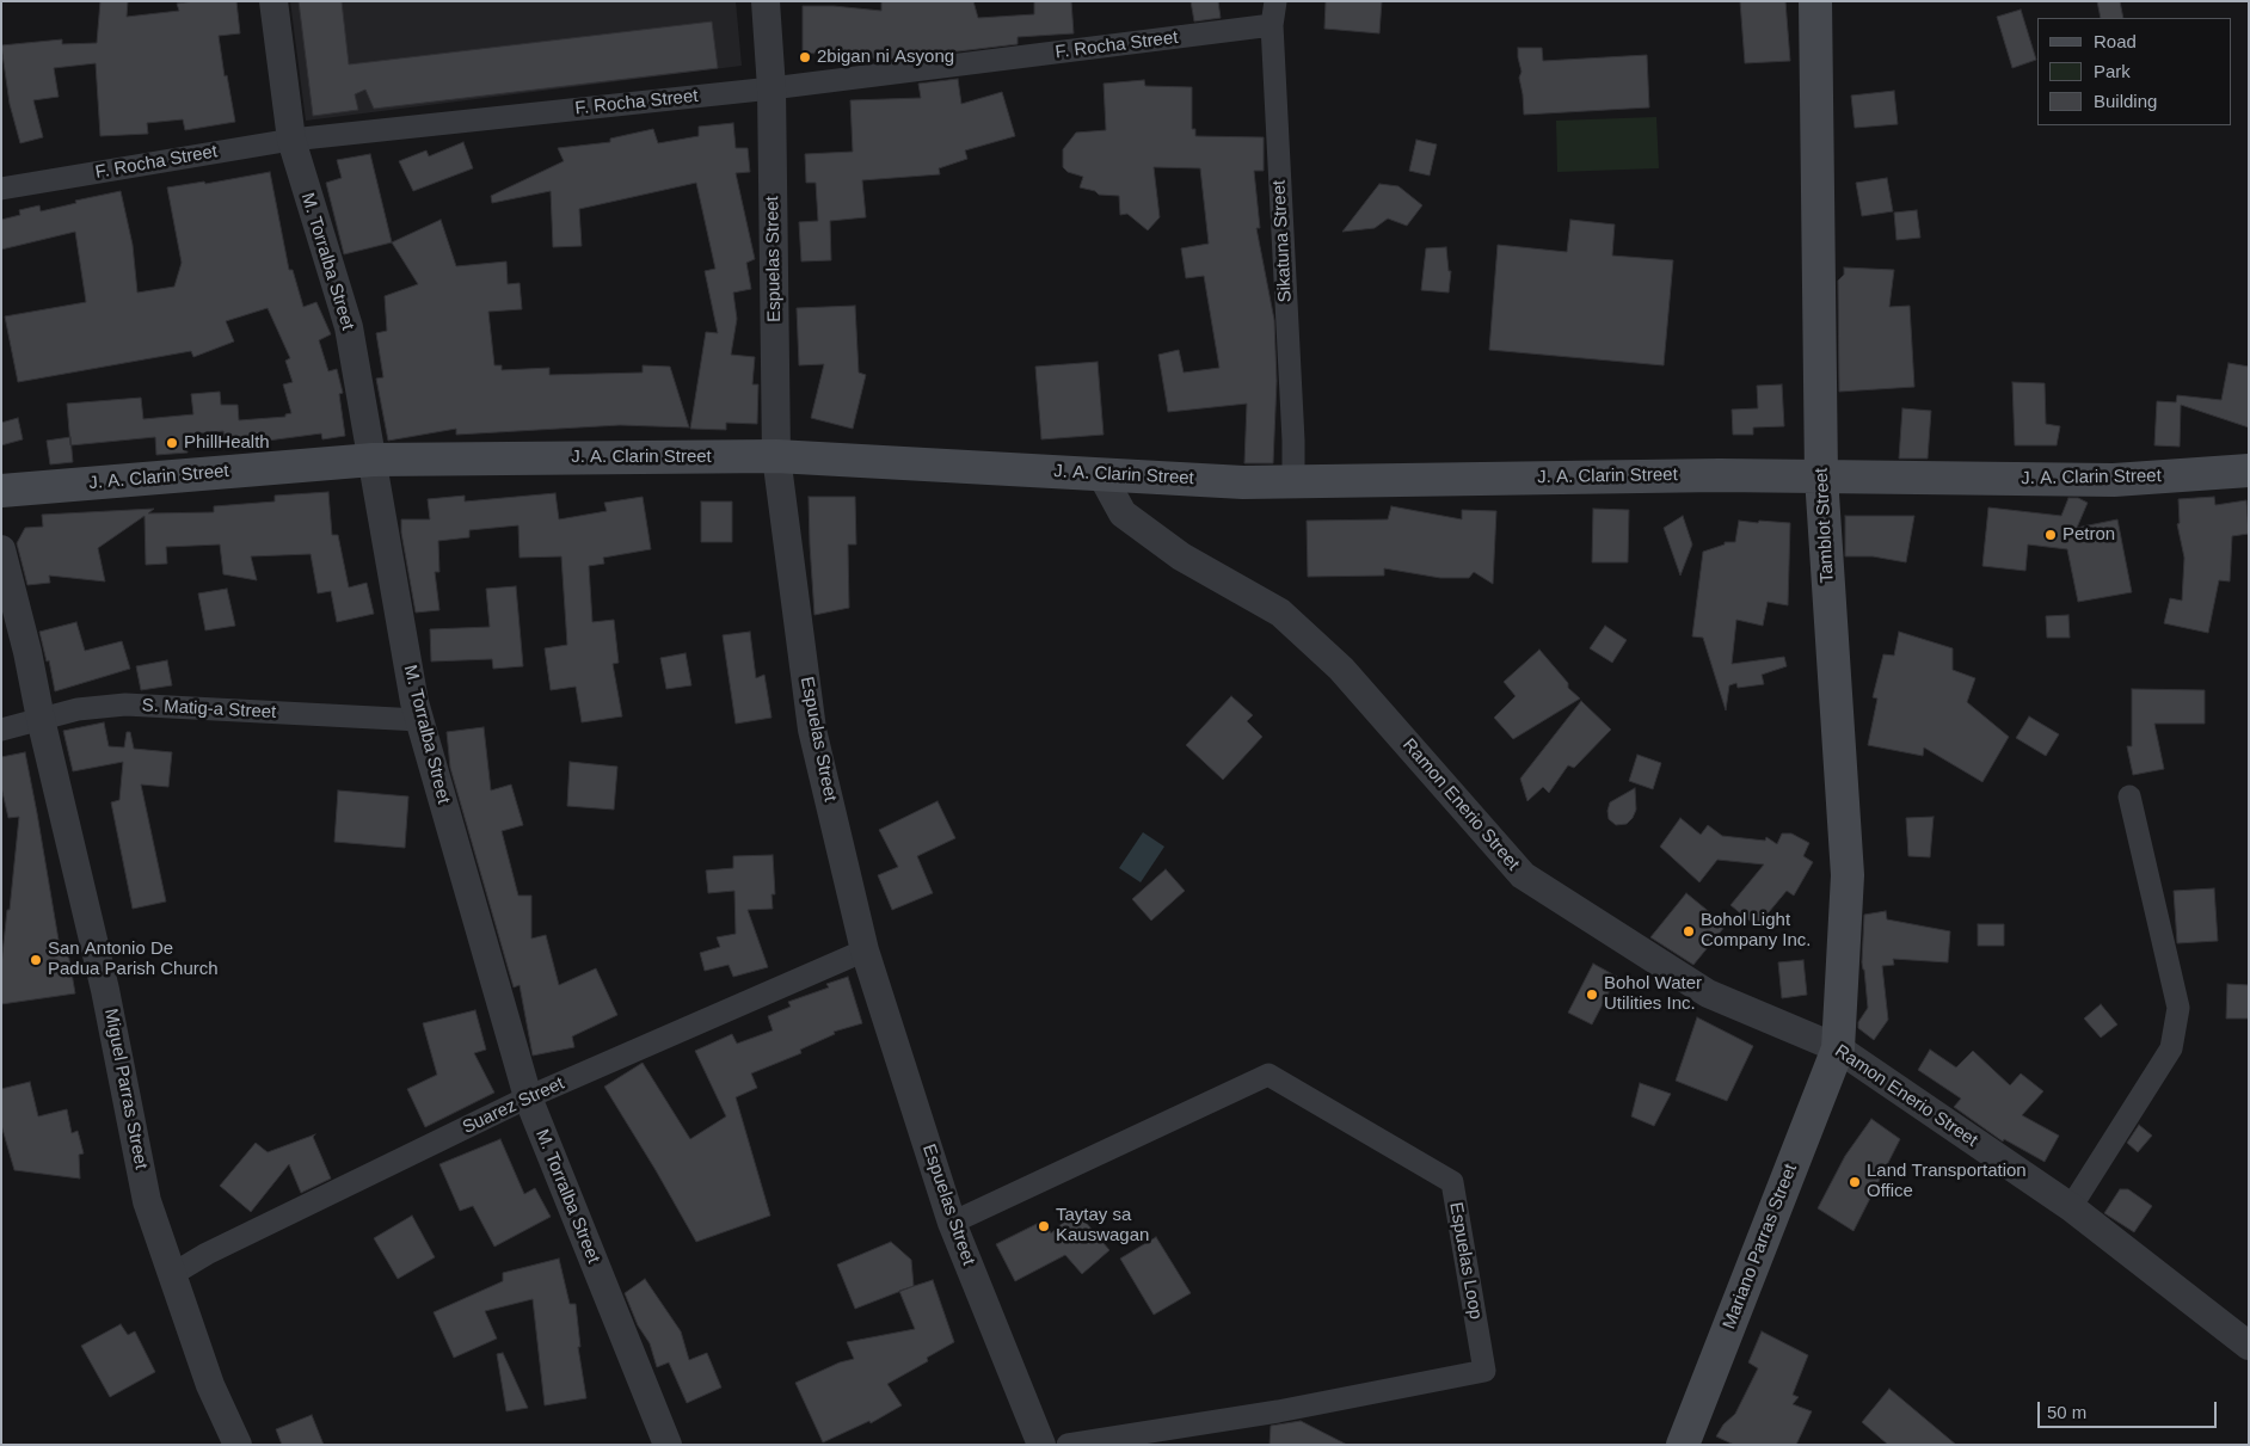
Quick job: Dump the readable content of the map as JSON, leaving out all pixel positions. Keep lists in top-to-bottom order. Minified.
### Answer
{"streets":{"main road":["J. A. Clarin Street","Tamblot Street","Mariano Parras Street"],"street":["F. Rocha Street","Sikatuna Street","Espuelas Street","M. Torralba Street","S. Matig-a Street","Ramon Enerio Street","Miguel Parras Street","Suarez Street","Espuelas Loop"]},"crossings":[["F. Rocha Street","Sikatuna Street"],["F. Rocha Street","Espuelas Street"],["F. Rocha Street","M. Torralba Street"],["Sikatuna Street","J. A. Clarin Street"],["Espuelas Street","J. A. Clarin Street"],["Espuelas Street","Suarez Street"],["Espuelas Street","Espuelas Loop"],["M. Torralba Street","J. A. Clarin Street"],["M. Torralba Street","S. Matig-a Street"],["M. Torralba Street","Suarez Street"],["J. A. Clarin Street","Tamblot Street"],["J. A. Clarin Street","Ramon Enerio Street"],["Tamblot Street","Ramon Enerio Street"],["Tamblot Street","Mariano Parras Street"],["S. Matig-a Street","Miguel Parras Street"],["Ramon Enerio Street","Mariano Parras Street"],["Miguel Parras Street","Suarez Street"]],"places":["2bigan ni Asyong","PhillHealth","Petron","Bohol Light Company Inc.","San Antonio De Padua Parish Church","Bohol Water Utilities Inc.","Land Transportation Office","Taytay sa Kauswagan"],"legend":["Road","Park","Building"],"scale_bar":"50 m"}
